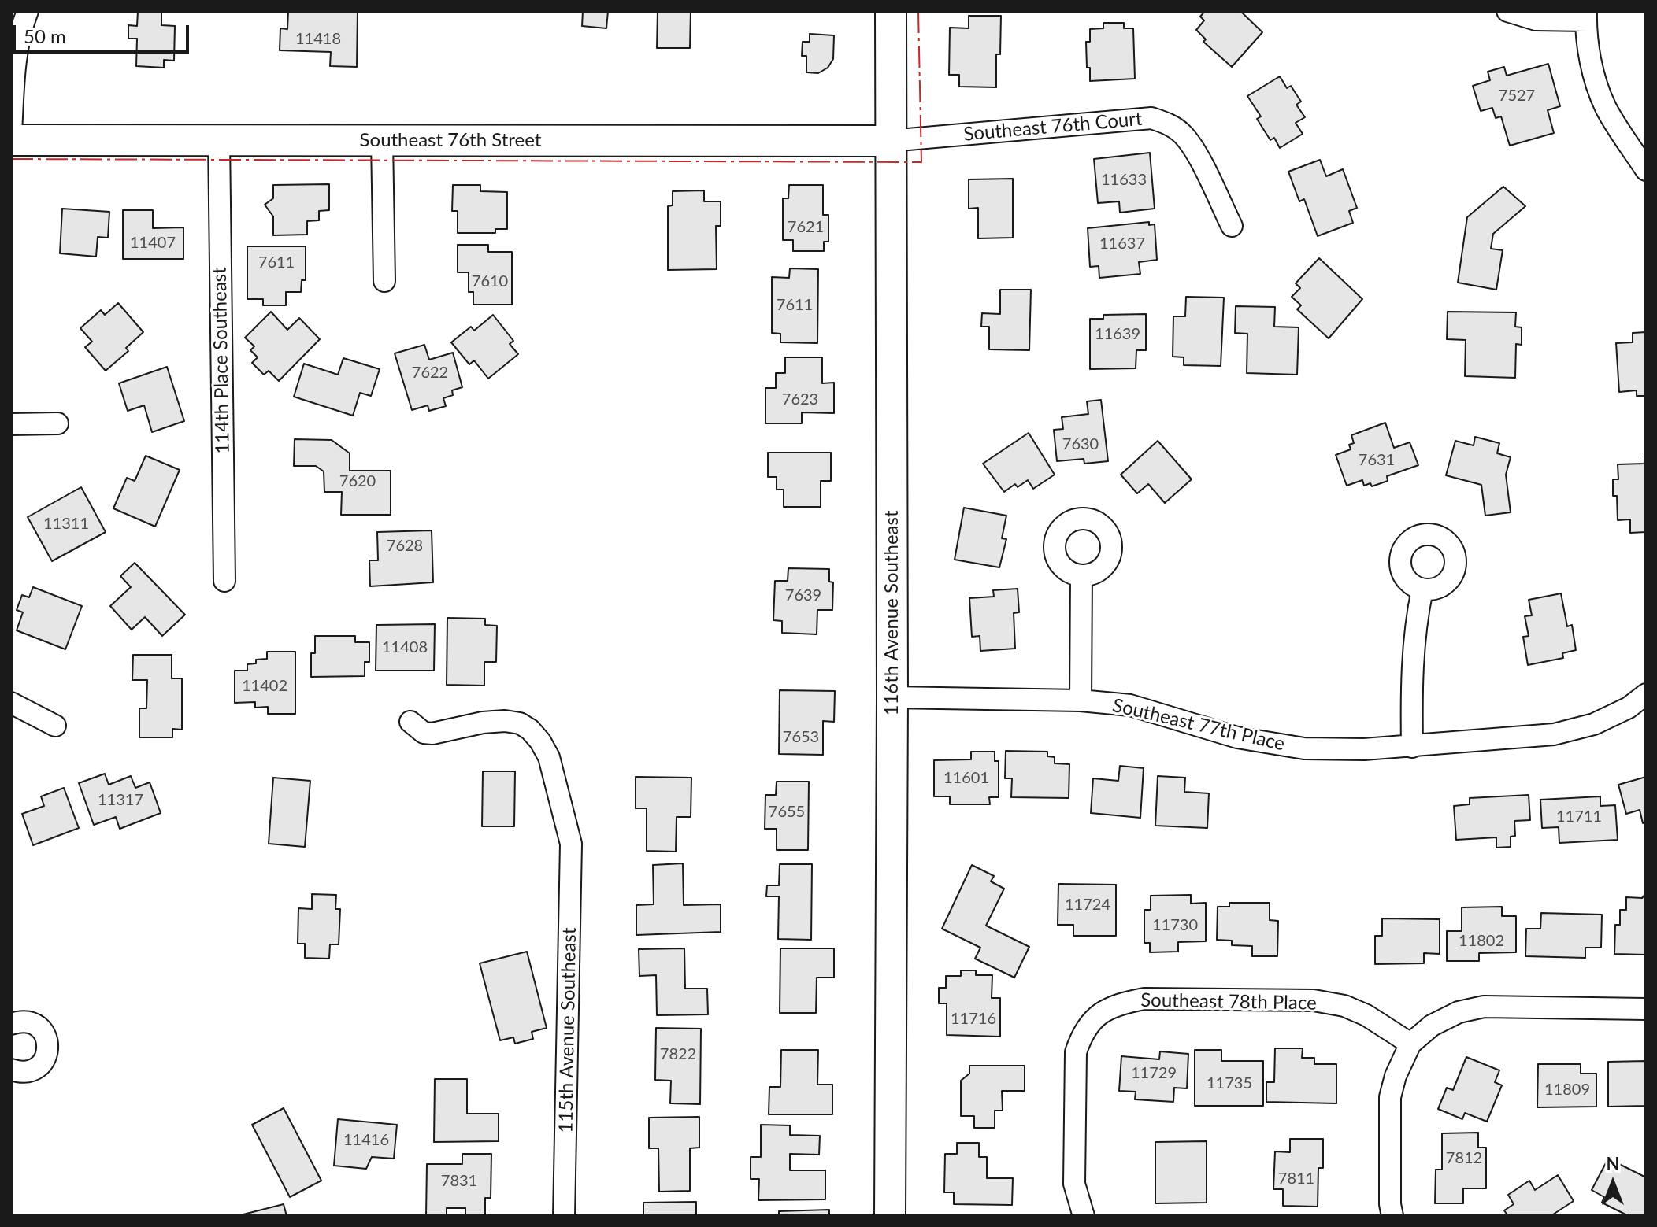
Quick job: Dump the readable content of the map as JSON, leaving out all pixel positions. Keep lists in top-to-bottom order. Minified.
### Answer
{"streets":{"street":["Southeast 76th Court","Southeast 76th Street","114th Place Southeast","116th Avenue Southeast","Southeast 77th Place","Southeast 78th Place","115th Avenue Southeast"]},"crossings":[["Southeast 76th Court","Southeast 76th Street"],["Southeast 76th Court","116th Avenue Southeast"],["Southeast 76th Street","114th Place Southeast"],["Southeast 76th Street","116th Avenue Southeast"],["116th Avenue Southeast","Southeast 77th Place"]],"house_numbers":["11418","7527","11633","7621","11407","11637","7611","7610","7611","11639","7622","7623","7630","7631","7620","11311","7628","7639","11408","11402","7653","11601","11317","7655","11711","11724","11730","11802","11716","7822","11729","11735","11809","11416","7812","7811","7831"],"scale_bar":"50 m","north":"top"}
